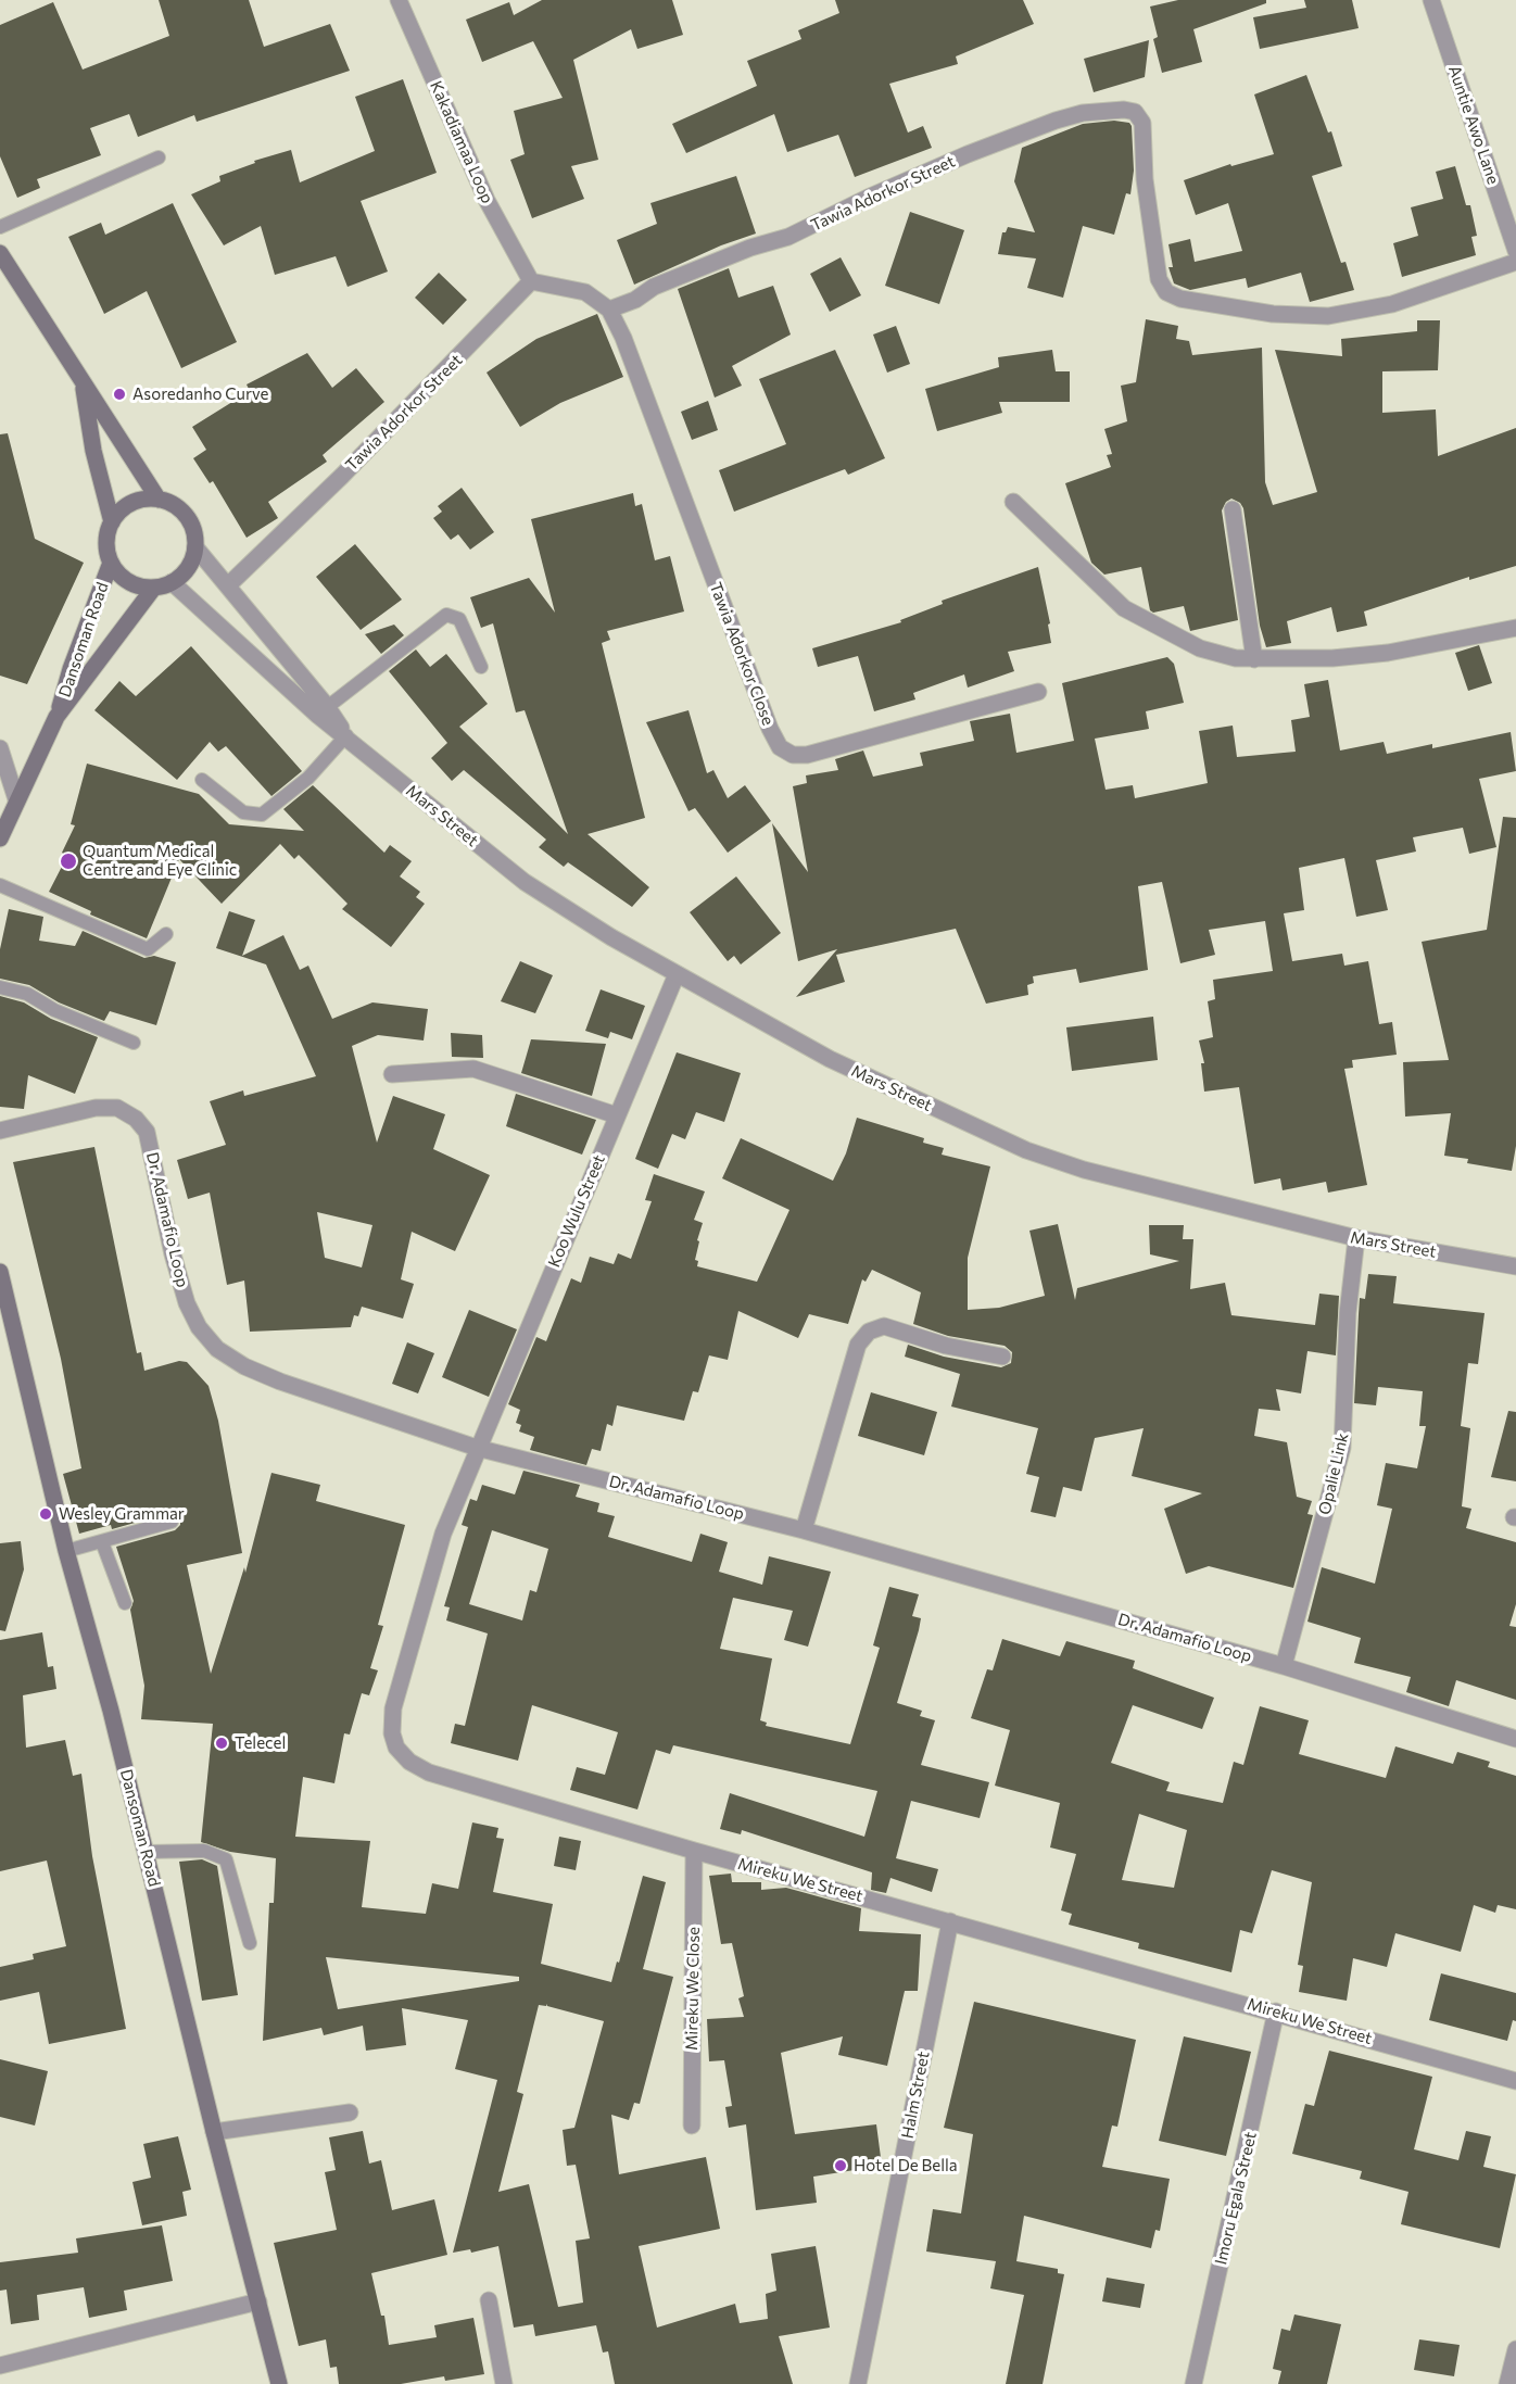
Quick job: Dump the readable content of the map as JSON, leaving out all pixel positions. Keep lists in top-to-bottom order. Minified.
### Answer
{"streets":{"main road":["Dansoman Road"],"street":["Auntie Awo Lane","Kakadiamaa Loop","Tawia Adorkor Street","Tawia Adorkor Close","Mars Street","Koo Wulu Street","Dr. Adamafio Loop","Opalie Link","Mireku We Street","Mireku We Close","Halm Street","Imoru Egala Street"]},"crossings":[["Kakadiamaa Loop","Tawia Adorkor Street"],["Tawia Adorkor Street","Tawia Adorkor Close"],["Tawia Adorkor Street","Mars Street"],["Dansoman Road","Mars Street"],["Mars Street","Koo Wulu Street"],["Mars Street","Opalie Link"],["Koo Wulu Street","Dr. Adamafio Loop"],["Koo Wulu Street","Mireku We Street"],["Dr. Adamafio Loop","Opalie Link"],["Dr. Adamafio Loop","Mireku We Street"],["Mireku We Street","Mireku We Close"],["Mireku We Street","Halm Street"],["Mireku We Street","Imoru Egala Street"]],"places":["Asoredanho Curve","Quantum Medical Centre and Eye Clinic","Wesley Grammar","Telecel","Hotel De Bella"]}
